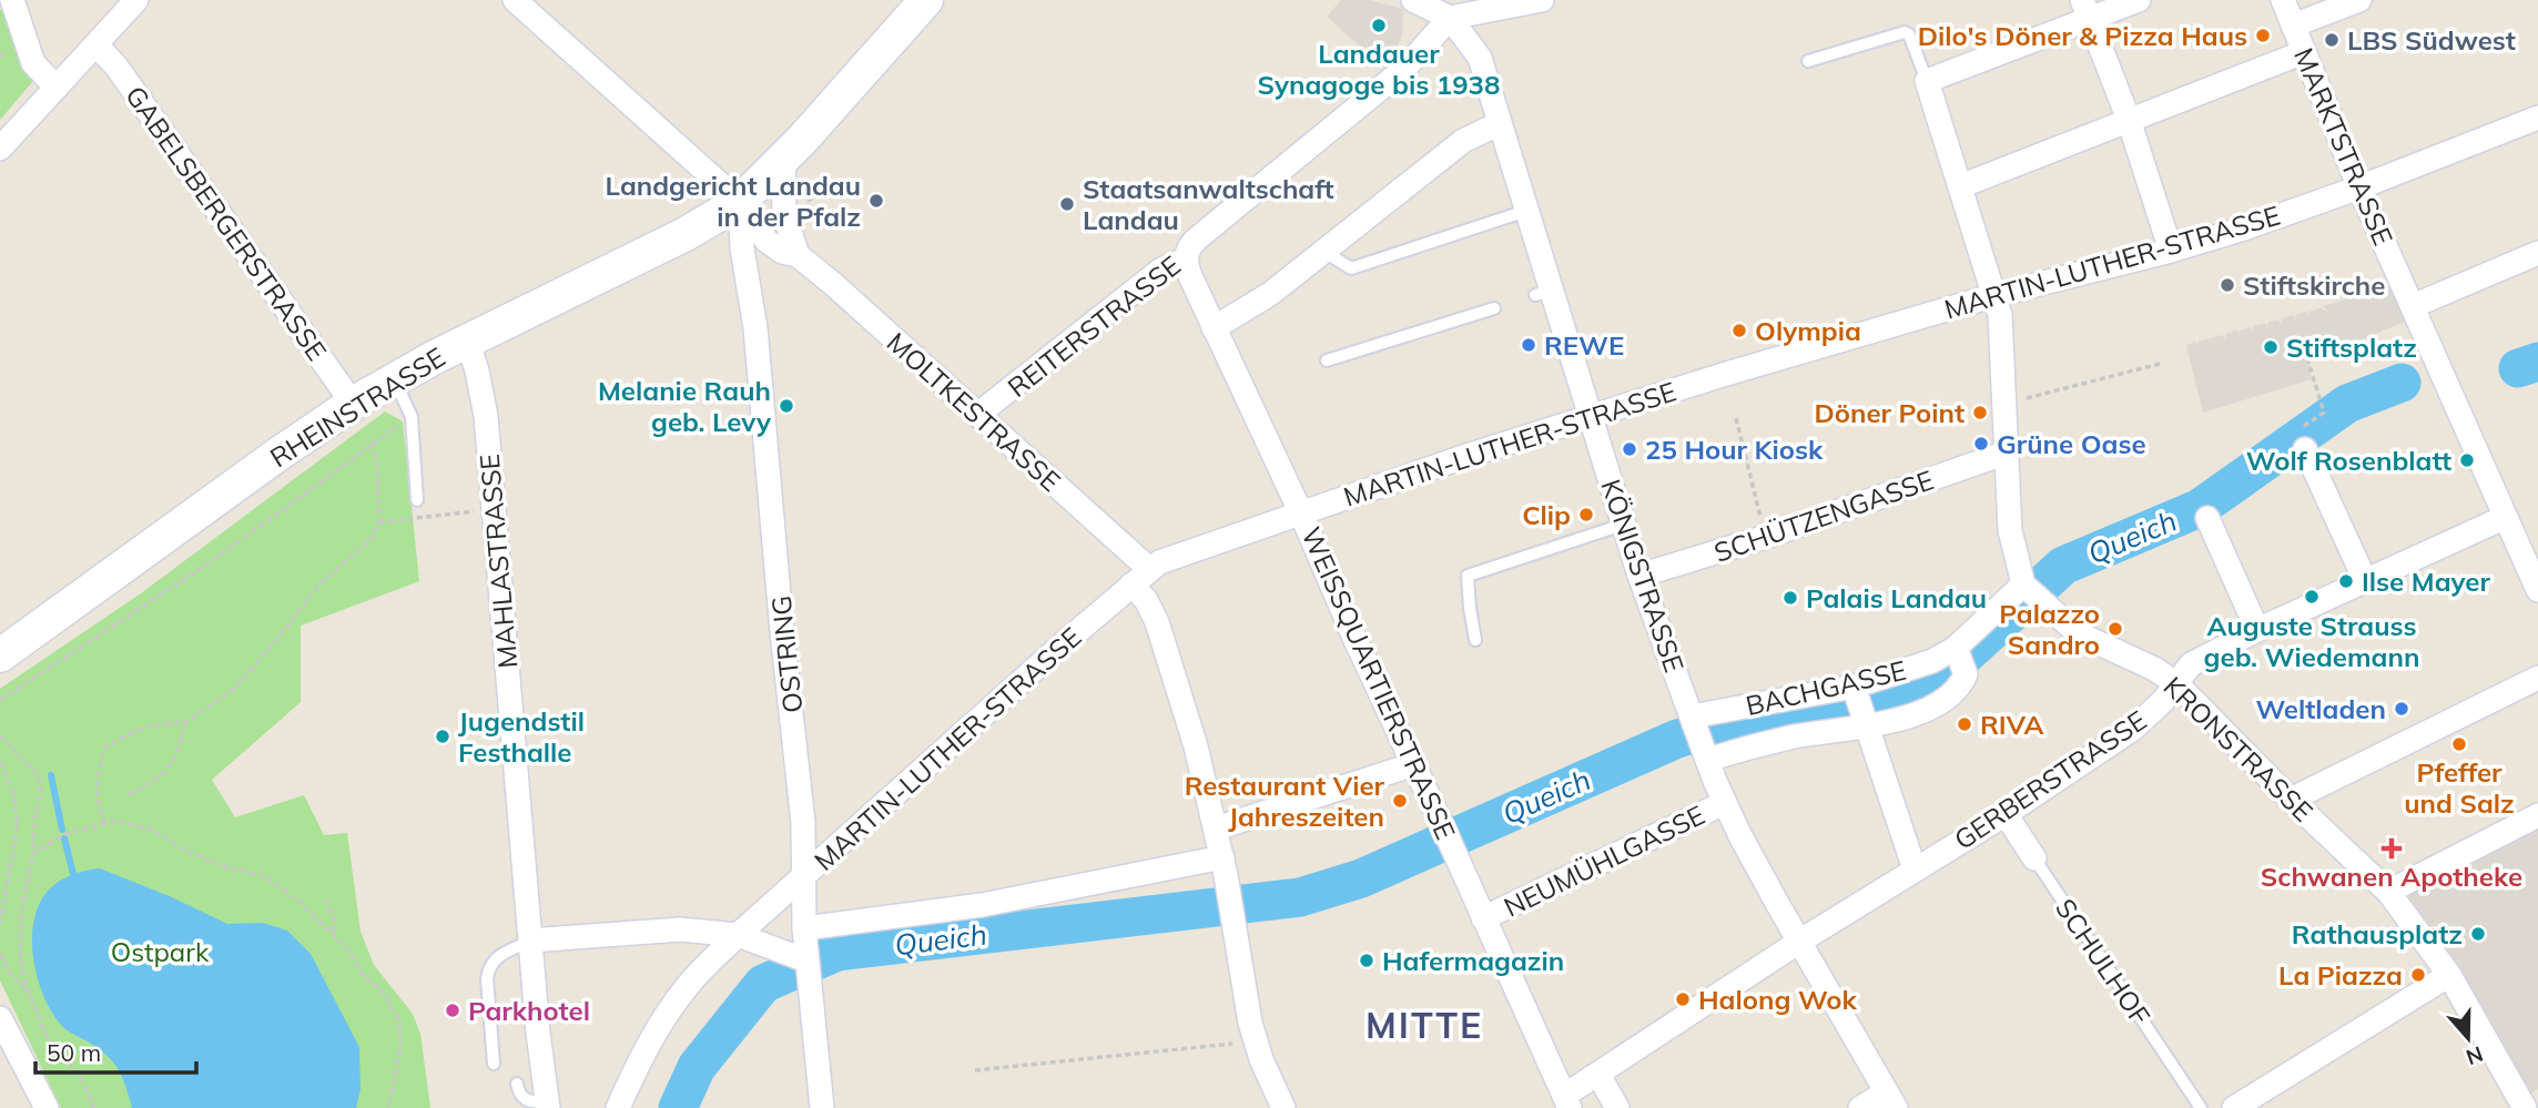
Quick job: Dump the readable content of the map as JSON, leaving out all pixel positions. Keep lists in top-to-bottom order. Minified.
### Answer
{"streets":{"main road":["RHEINSTRASSE"],"street":["MARKTSTRASSE","GABELSBERGERSTRASSE","MARTIN-LUTHER-STRASSE","REITERSTRASSE","MOLTKESTRASSE","SCHÜTZENGASSE","MAHLASTRASSE","KÖNIGSTRASSE","OSTRING","WEISSQUARTIERSTRASSE","BACHGASSE","KRONSTRASSE","GERBERSTRASSE","NEUMÜHLGASSE","SCHULHOF"]},"crossings":[["MARKTSTRASSE","MARTIN-LUTHER-STRASSE"],["MARKTSTRASSE","GERBERSTRASSE"],["GABELSBERGERSTRASSE","RHEINSTRASSE"],["MARTIN-LUTHER-STRASSE","MOLTKESTRASSE"],["MARTIN-LUTHER-STRASSE","KÖNIGSTRASSE"],["MARTIN-LUTHER-STRASSE","OSTRING"],["MARTIN-LUTHER-STRASSE","WEISSQUARTIERSTRASSE"],["REITERSTRASSE","MOLTKESTRASSE"],["REITERSTRASSE","KÖNIGSTRASSE"],["REITERSTRASSE","WEISSQUARTIERSTRASSE"],["RHEINSTRASSE","MOLTKESTRASSE"],["RHEINSTRASSE","MAHLASTRASSE"],["RHEINSTRASSE","OSTRING"],["MOLTKESTRASSE","OSTRING"],["SCHÜTZENGASSE","KÖNIGSTRASSE"],["KÖNIGSTRASSE","BACHGASSE"],["KÖNIGSTRASSE","GERBERSTRASSE"],["KÖNIGSTRASSE","NEUMÜHLGASSE"],["WEISSQUARTIERSTRASSE","GERBERSTRASSE"],["WEISSQUARTIERSTRASSE","NEUMÜHLGASSE"],["BACHGASSE","KRONSTRASSE"],["KRONSTRASSE","GERBERSTRASSE"],["GERBERSTRASSE","SCHULHOF"]],"districts":["MITTE"],"water":["Queich"],"parks":["Ostpark"],"places":{"other":["Landauer Synagoge bis 1938","Dilo's Döner & Pizza Haus","LBS Südwest","Landgericht Landau in der Pfalz","Staatsanwaltschaft Landau","Stiftskirche","Olympia","REWE","Stiftsplatz","Melanie Rauh geb. Levy","Döner Point","Grüne Oase","25 Hour Kiosk","Wolf Rosenblatt","Clip","Ilse Mayer","Auguste Strauss geb. Wiedemann","Palais Landau","Palazzo Sandro","Weltladen","RIVA","Jugendstil Festhalle","Pfeffer und Salz","Restaurant Vier Jahreszeiten","Rathausplatz","Hafermagazin","La Piazza","Halong Wok","Parkhotel"],"health":["Schwanen Apotheke"]},"scale_bar":"50 m","north":"bottom"}
